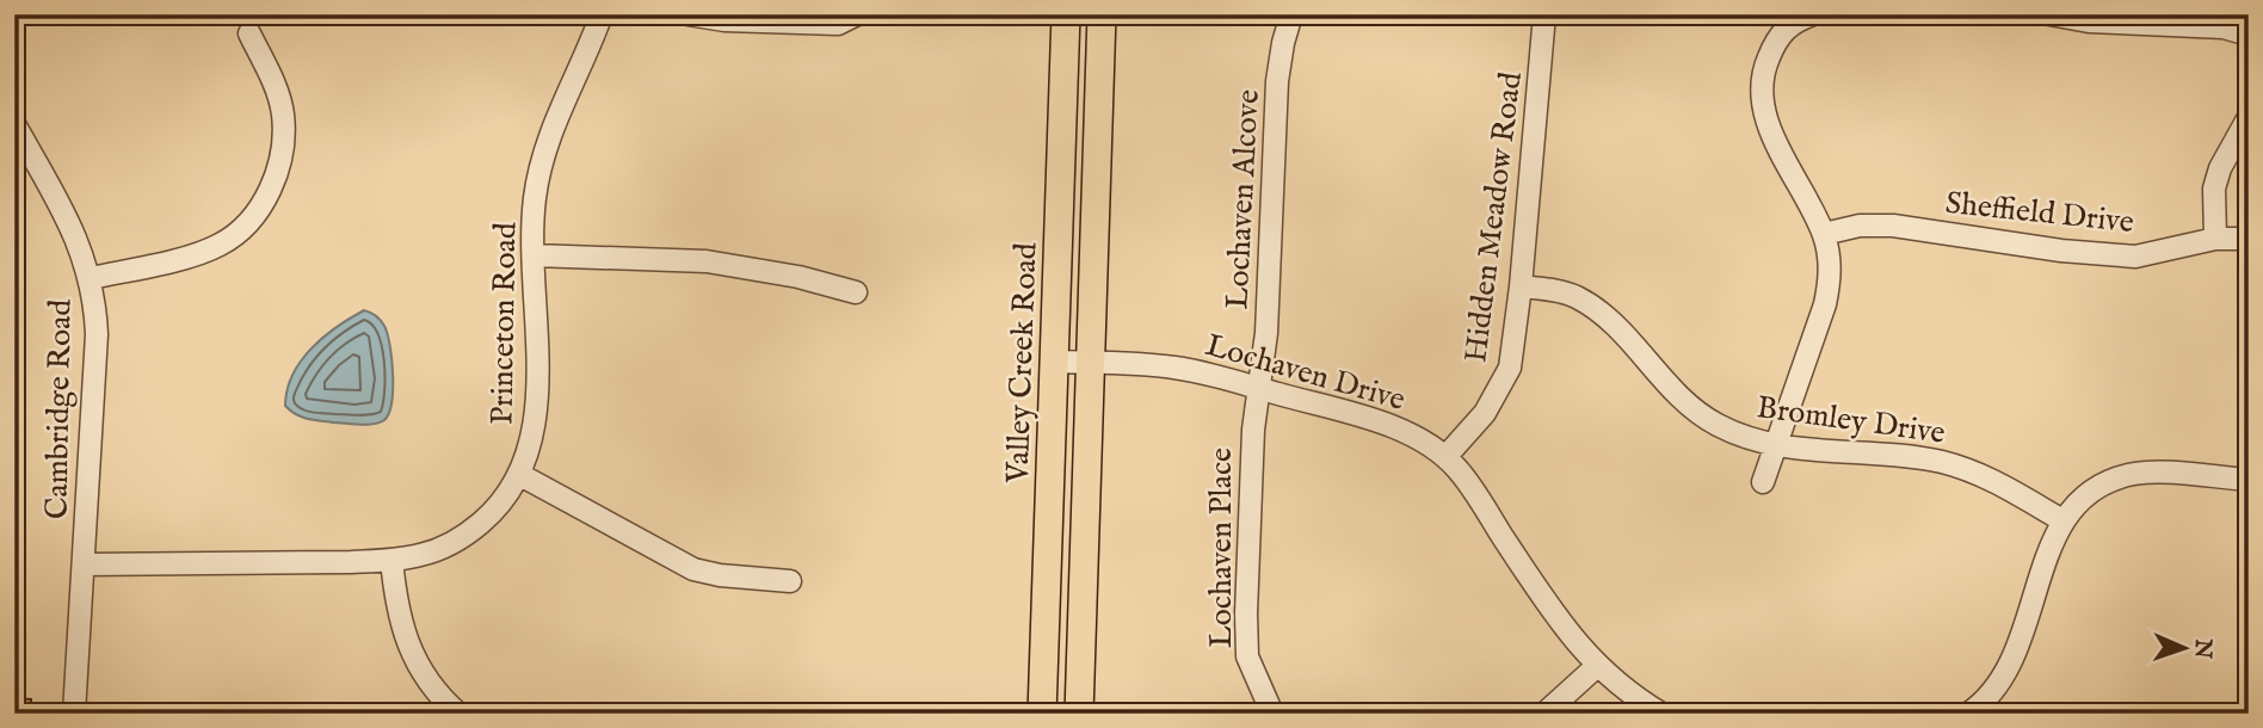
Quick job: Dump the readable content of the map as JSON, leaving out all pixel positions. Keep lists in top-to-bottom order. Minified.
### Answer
{"streets":{"main road":["Valley Creek Road"],"street":["Lochaven Alcove","Sheffield Drive","Hidden Meadow Road","Princeton Road","Lochaven Drive","Cambridge Road","Bromley Drive","Lochaven Place"]},"crossings":[["Lochaven Alcove","Lochaven Drive"],["Lochaven Alcove","Lochaven Place"],["Hidden Meadow Road","Lochaven Drive"],["Hidden Meadow Road","Bromley Drive"],["Princeton Road","Cambridge Road"],["Valley Creek Road","Lochaven Drive"],["Lochaven Drive","Lochaven Place"]],"north":"right"}
